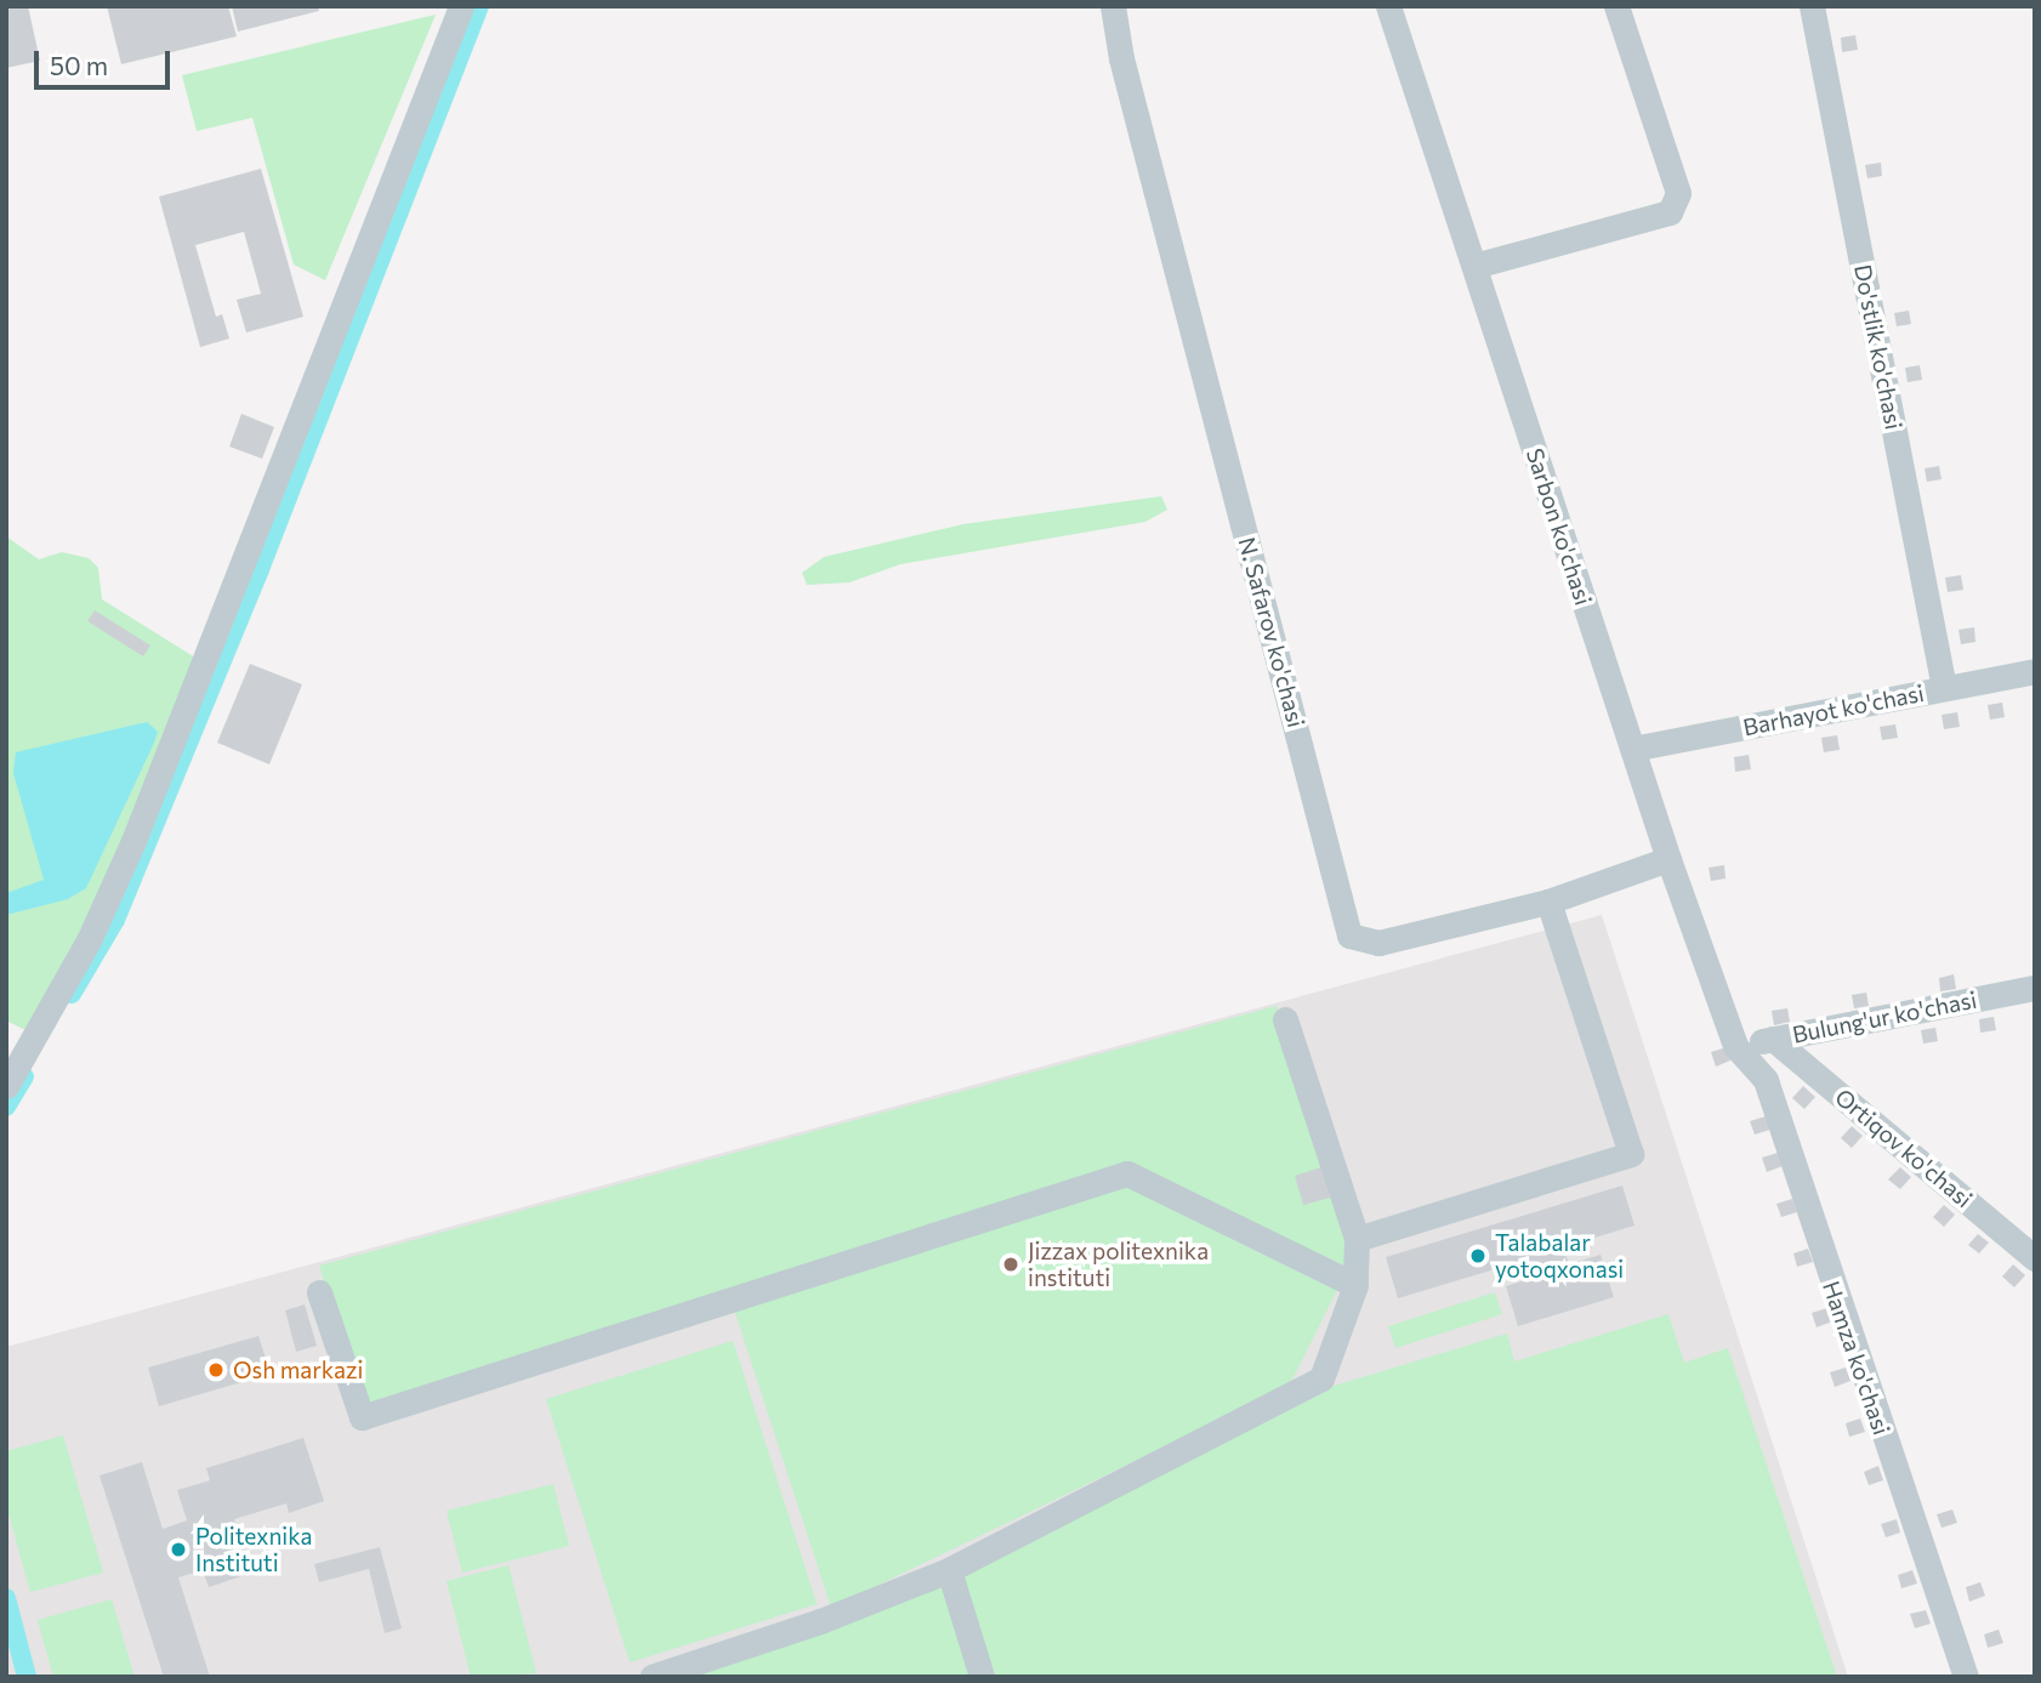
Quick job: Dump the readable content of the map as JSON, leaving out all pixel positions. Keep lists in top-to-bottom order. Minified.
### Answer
{"streets":{"street":["Do'stlik ko'chasi","Sarbon ko'chasi","N. Safarov ko'chasi","Barhayot ko'chasi","Bulung'ur ko'chasi","Ortiqov ko'chasi","Hamza ko'chasi"]},"crossings":[["Do'stlik ko'chasi","Barhayot ko'chasi"],["Sarbon ko'chasi","N. Safarov ko'chasi"],["Sarbon ko'chasi","Barhayot ko'chasi"],["Sarbon ko'chasi","Bulung'ur ko'chasi"],["Sarbon ko'chasi","Hamza ko'chasi"],["Bulung'ur ko'chasi","Ortiqov ko'chasi"],["Bulung'ur ko'chasi","Hamza ko'chasi"]],"places":["Talabalar yotoqxonasi","Jizzax politexnika instituti","Osh markazi","Politexnika Instituti"],"scale_bar":"50 m"}
